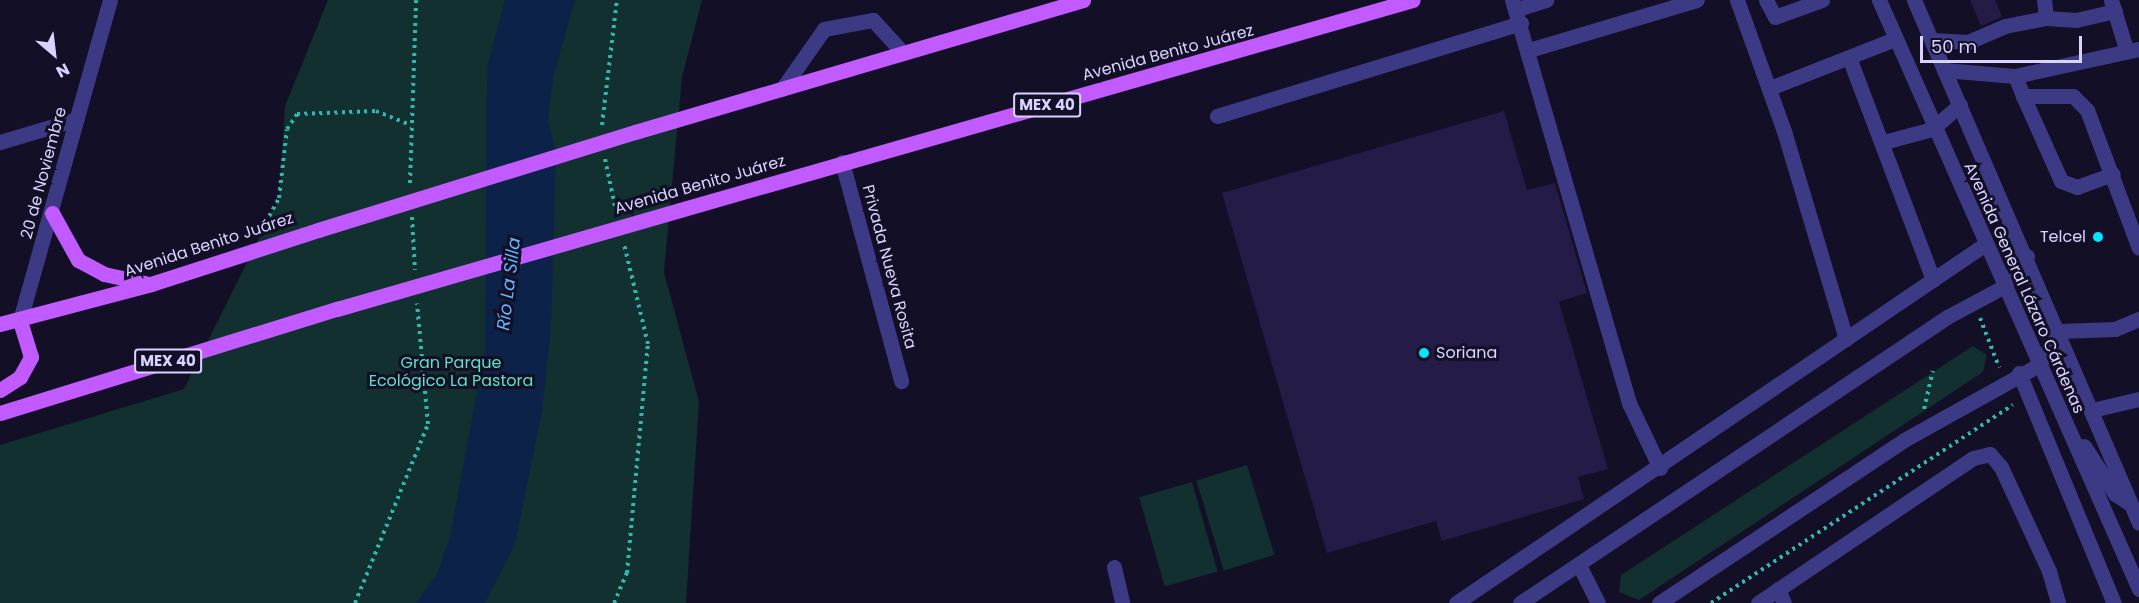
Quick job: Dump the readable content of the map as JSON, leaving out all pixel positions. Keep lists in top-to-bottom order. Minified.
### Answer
{"streets":{"main road":["Avenida Benito Juárez","MEX 40"],"street":["20 de Noviembre","Privada Nueva Rosita","Avenida General Lázaro Cárdenas"]},"crossings":[["Avenida Benito Juárez","20 de Noviembre"],["Avenida Benito Juárez","Privada Nueva Rosita"]],"water":["Río La Silla"],"parks":["Gran Parque Ecológico La Pastora"],"places":["Telcel","Soriana"],"scale_bar":"50 m","north":"bottom right"}
